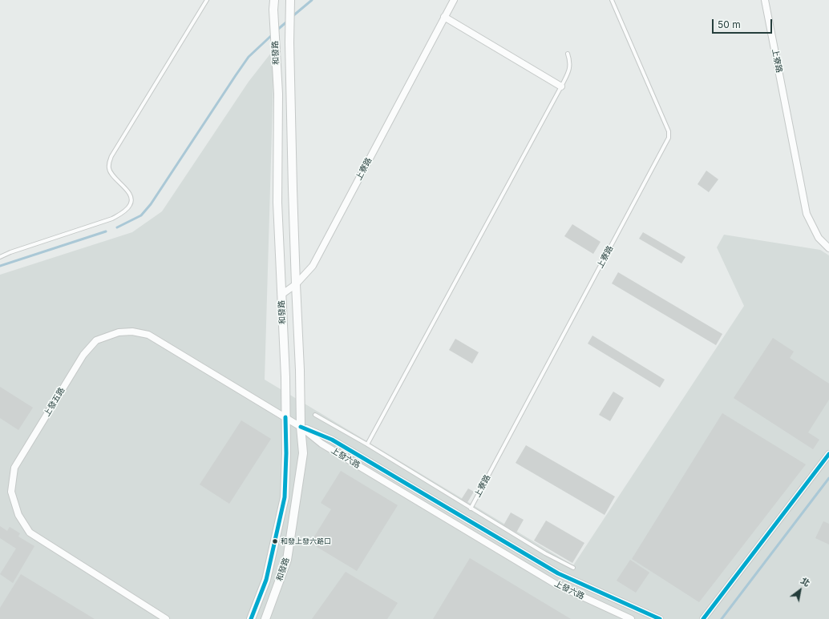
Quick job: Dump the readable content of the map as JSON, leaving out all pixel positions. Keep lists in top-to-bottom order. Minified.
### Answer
{"streets":{"street":["和發路","上寮路","上發五路","上發六路"]},"crossings":[["和發路","上寮路"],["和發路","上發五路"],["和發路","上發六路"],["上發五路","上發六路"]],"places":["和發上發六路口"],"scale_bar":"50 m","north":"top right"}
